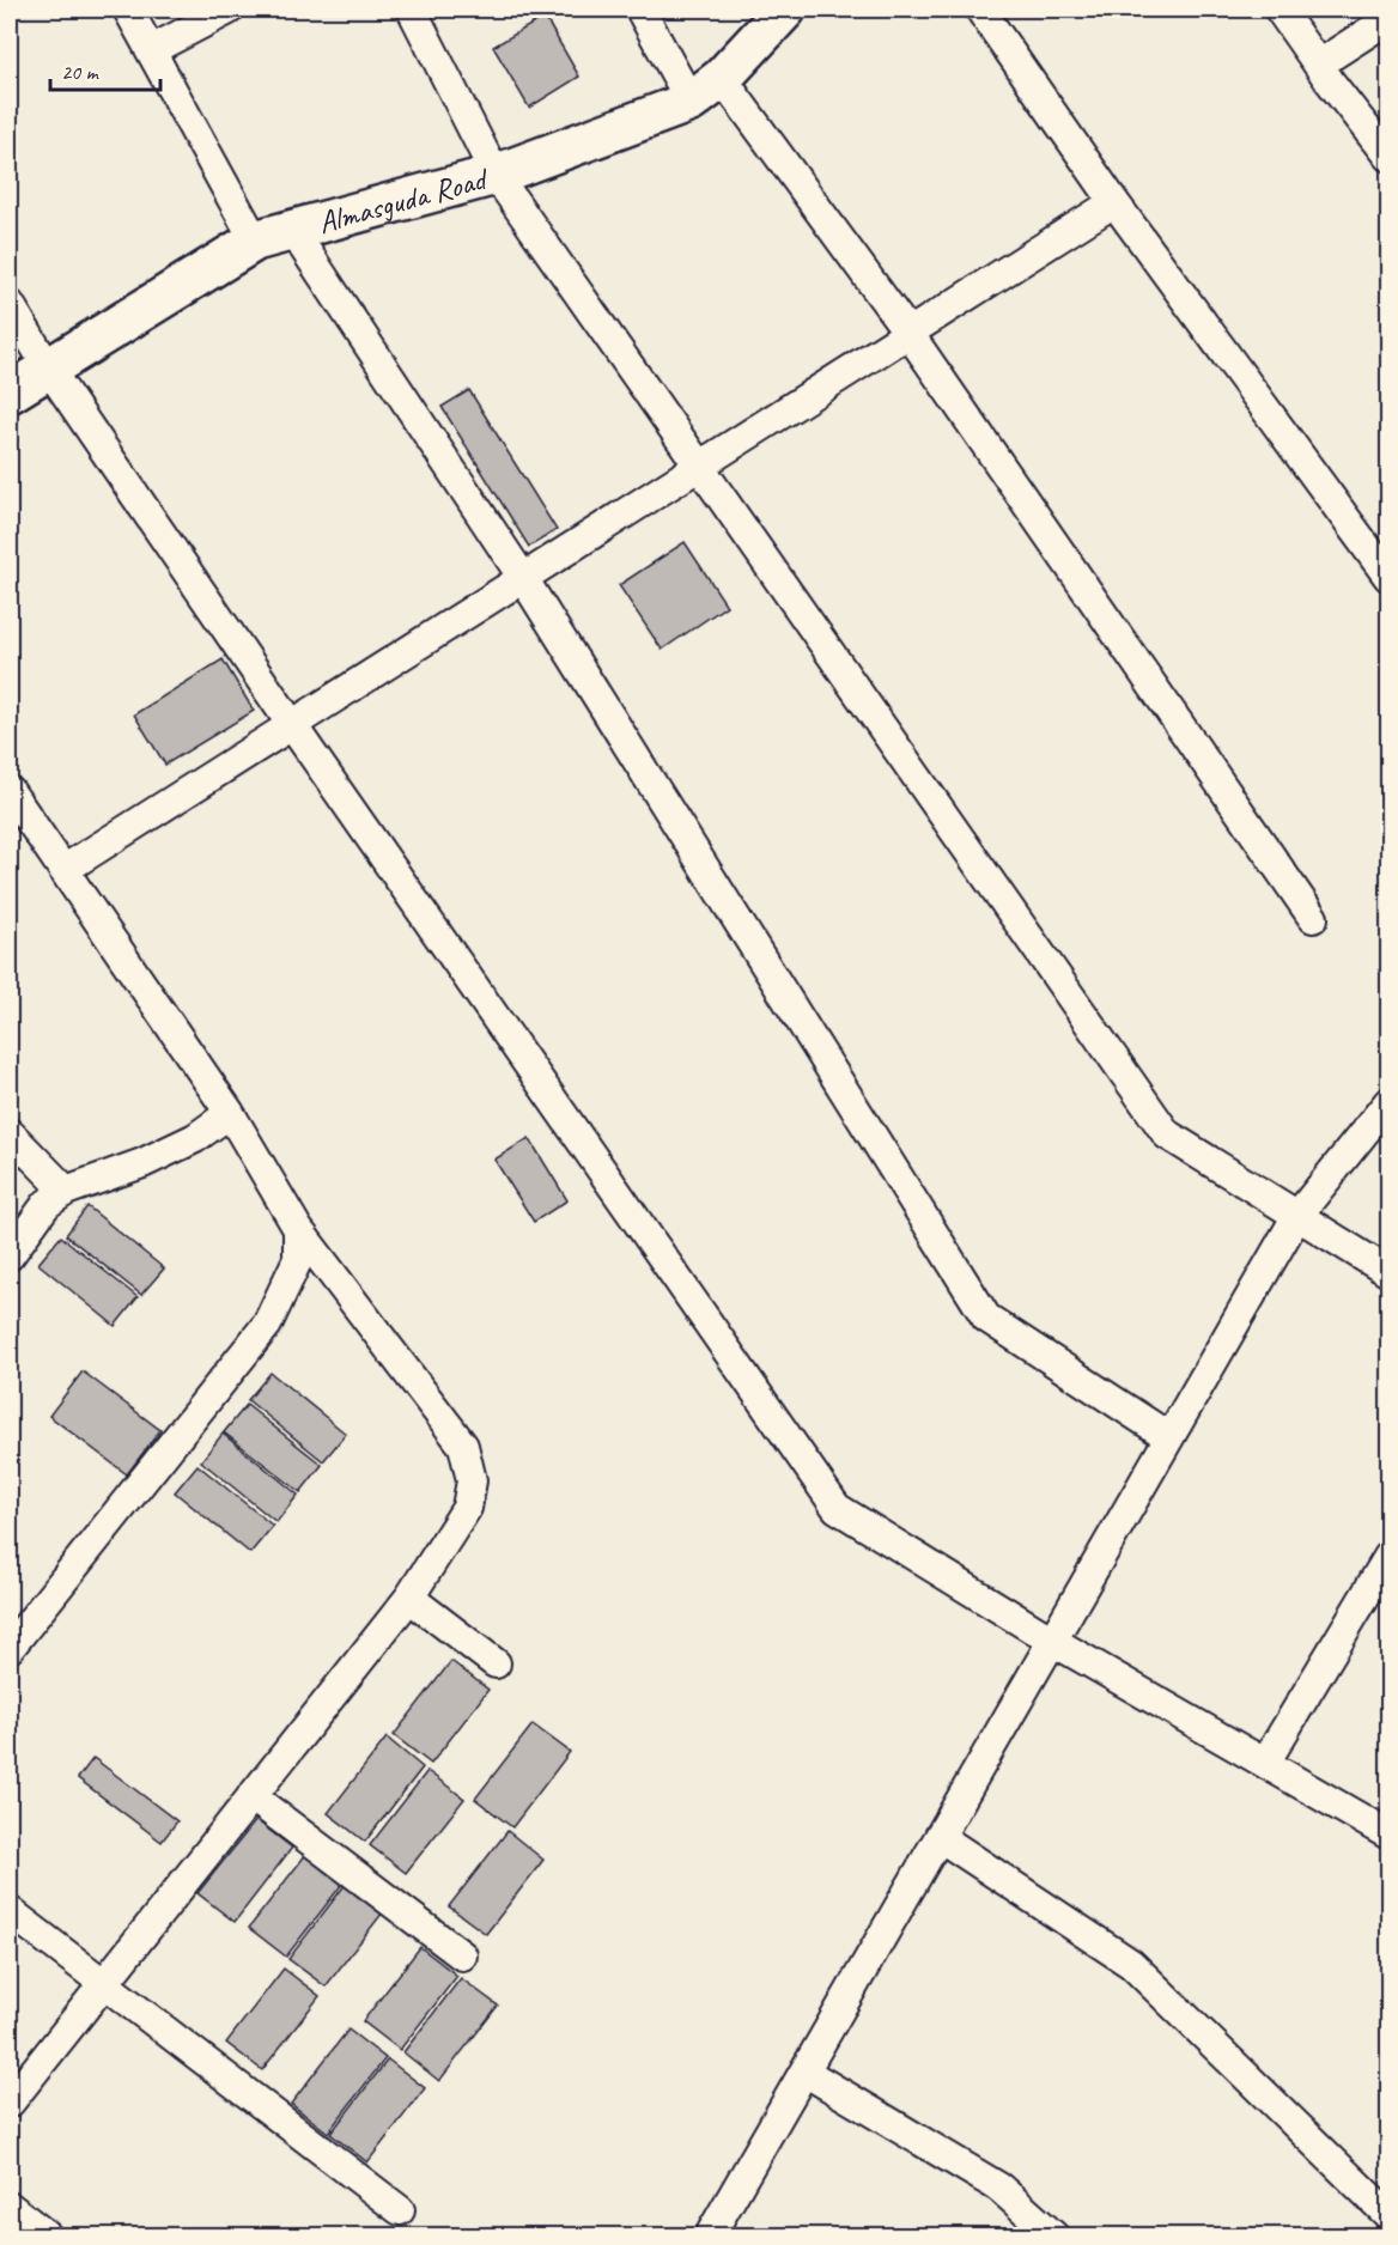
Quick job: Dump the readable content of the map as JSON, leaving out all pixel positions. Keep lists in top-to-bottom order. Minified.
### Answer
{"streets":{"street":["Almasguda Road"]},"scale_bar":"20 m"}
